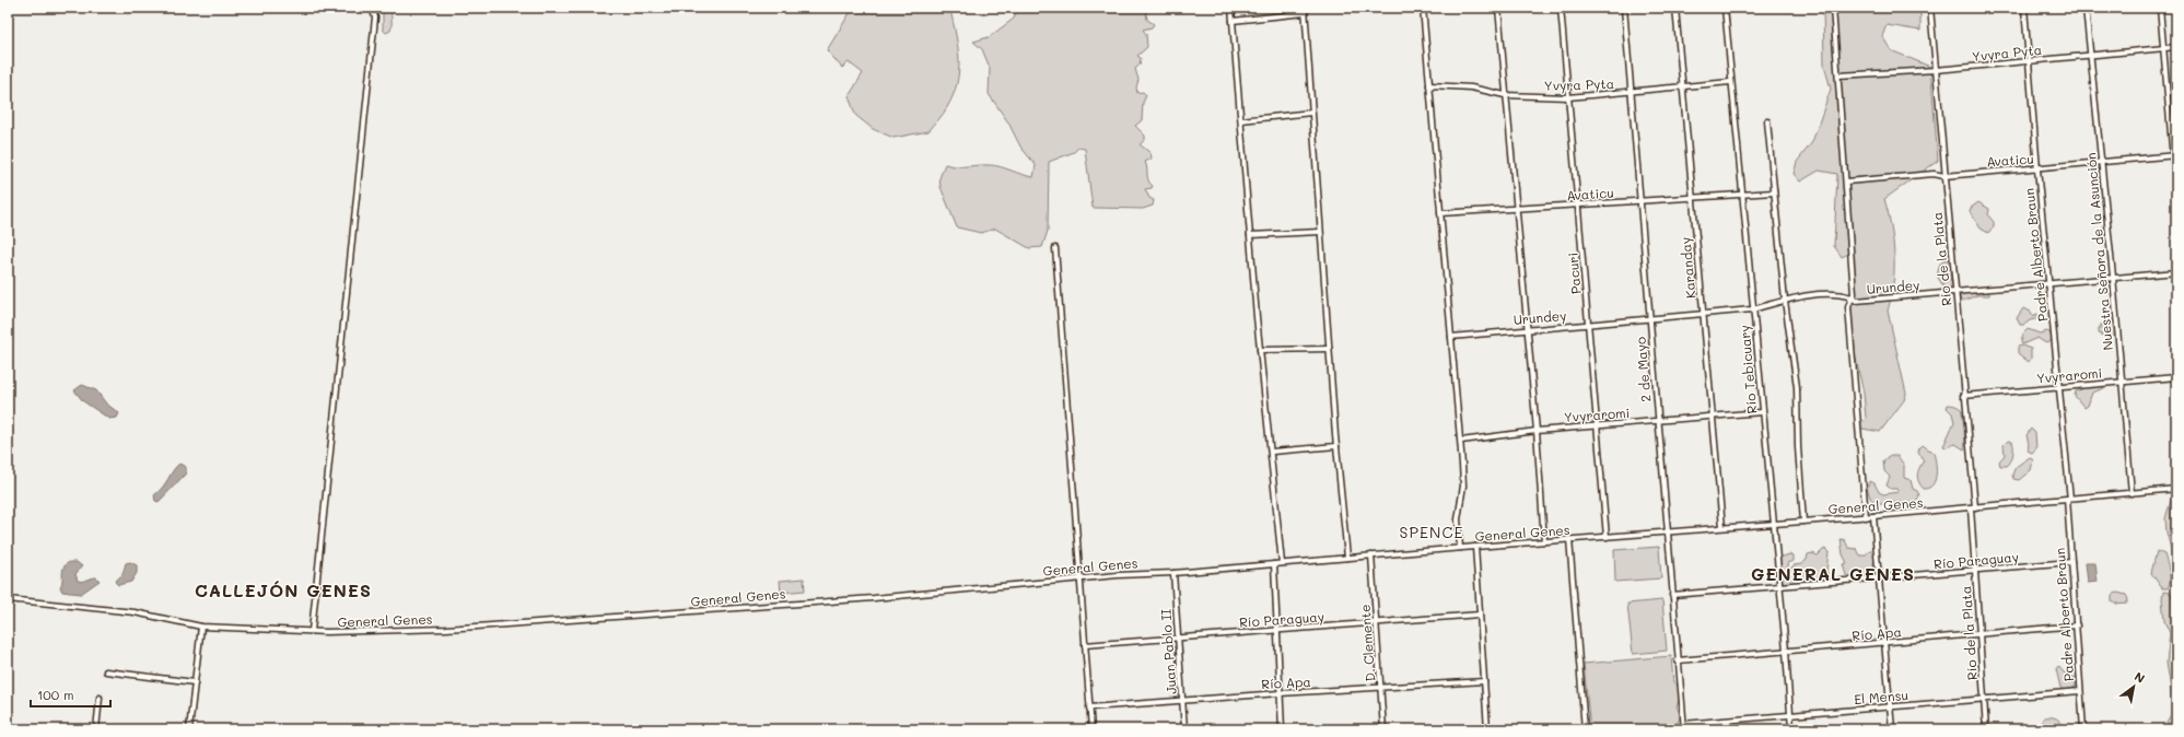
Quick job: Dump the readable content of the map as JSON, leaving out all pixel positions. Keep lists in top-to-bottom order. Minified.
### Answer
{"streets":{"street":["Yvyra Pyta","Avaticu","Nuestra Señora de la Asunción","Padre Alberto Braun","Río de la Plata","Karanday","Pacuri","Urundey","2 de Mayo","Río Tebicuary","Yvyraromi","General Genes","Río Paraguay","Río Apa","D. Clemente","Juan Pablo II","El Mensu"]},"crossings":[["Yvyra Pyta","Nuestra Señora de la Asunción"],["Yvyra Pyta","Padre Alberto Braun"],["Yvyra Pyta","Río de la Plata"],["Yvyra Pyta","Karanday"],["Yvyra Pyta","Pacuri"],["Yvyra Pyta","Urundey"],["Yvyra Pyta","2 de Mayo"],["Yvyra Pyta","Río Tebicuary"],["Avaticu","Nuestra Señora de la Asunción"],["Avaticu","Padre Alberto Braun"],["Avaticu","Río de la Plata"],["Avaticu","Karanday"],["Avaticu","Pacuri"],["Avaticu","Urundey"],["Avaticu","2 de Mayo"],["Avaticu","Río Tebicuary"],["Nuestra Señora de la Asunción","Urundey"],["Nuestra Señora de la Asunción","Yvyraromi"],["Nuestra Señora de la Asunción","General Genes"],["Padre Alberto Braun","Urundey"],["Padre Alberto Braun","Yvyraromi"],["Padre Alberto Braun","General Genes"],["Padre Alberto Braun","Río Paraguay"],["Padre Alberto Braun","Río Apa"],["Padre Alberto Braun","El Mensu"],["Río de la Plata","Urundey"],["Río de la Plata","Yvyraromi"],["Río de la Plata","General Genes"],["Río de la Plata","Río Paraguay"],["Río de la Plata","Río Apa"],["Río de la Plata","El Mensu"],["Karanday","Urundey"],["Karanday","Yvyraromi"],["Karanday","General Genes"],["Pacuri","Urundey"],["Pacuri","Yvyraromi"],["Pacuri","General Genes"],["Urundey","2 de Mayo"],["Urundey","Río Tebicuary"],["2 de Mayo","Yvyraromi"],["2 de Mayo","General Genes"],["2 de Mayo","Río Paraguay"],["2 de Mayo","Río Apa"],["2 de Mayo","El Mensu"],["Río Tebicuary","Yvyraromi"],["Río Tebicuary","General Genes"],["Río Tebicuary","Río Paraguay"],["Río Tebicuary","Río Apa"],["Río Tebicuary","El Mensu"],["General Genes","D. Clemente"],["General Genes","Juan Pablo II"],["Río Paraguay","D. Clemente"],["Río Paraguay","Juan Pablo II"],["Río Apa","D. Clemente"],["Río Apa","Juan Pablo II"]],"districts":["SPENCE","GENERAL GENES","CALLEJÓN GENES"],"scale_bar":"100 m","north":"top right"}
